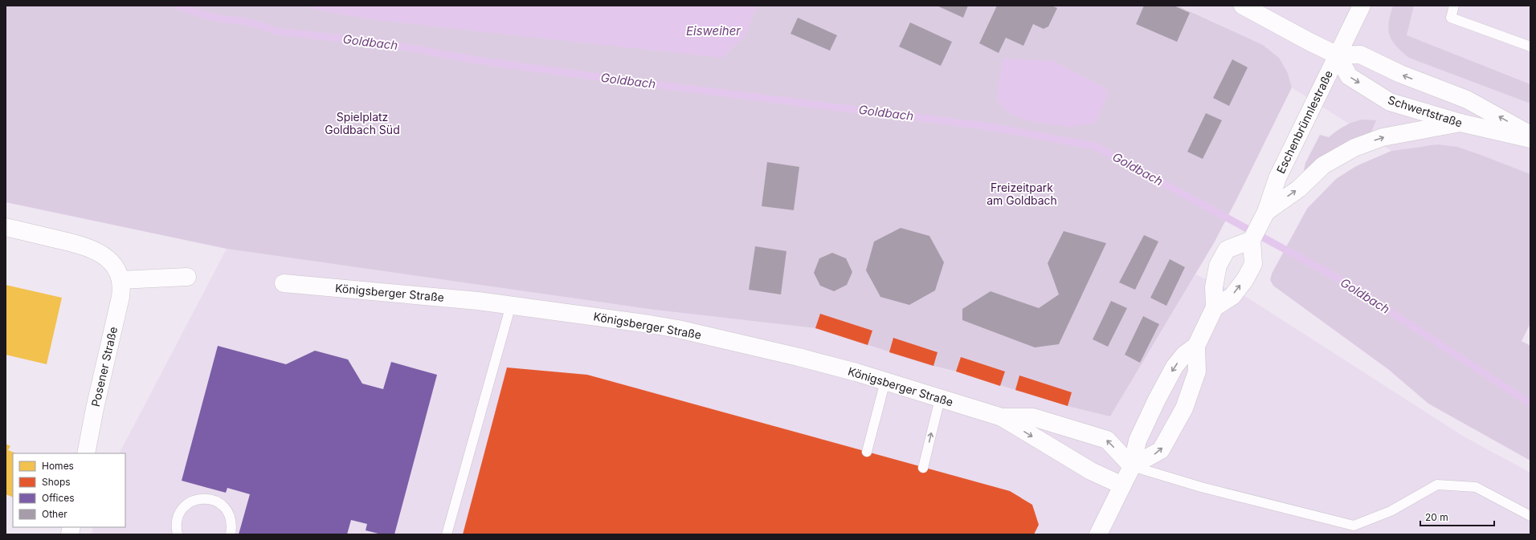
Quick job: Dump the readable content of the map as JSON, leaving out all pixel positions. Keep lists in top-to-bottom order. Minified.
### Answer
{"streets":{"street":["Schwertstraße","Eschenbrünnlestraße","Königsberger Straße","Posener Straße"]},"crossings":[["Schwertstraße","Eschenbrünnlestraße"]],"water":["Eisweiher","Goldbach"],"parks":["Spielplatz Goldbach Süd","Freizeitpark am Goldbach"],"legend":["Homes","Shops","Offices","Other"],"scale_bar":"20 m"}
